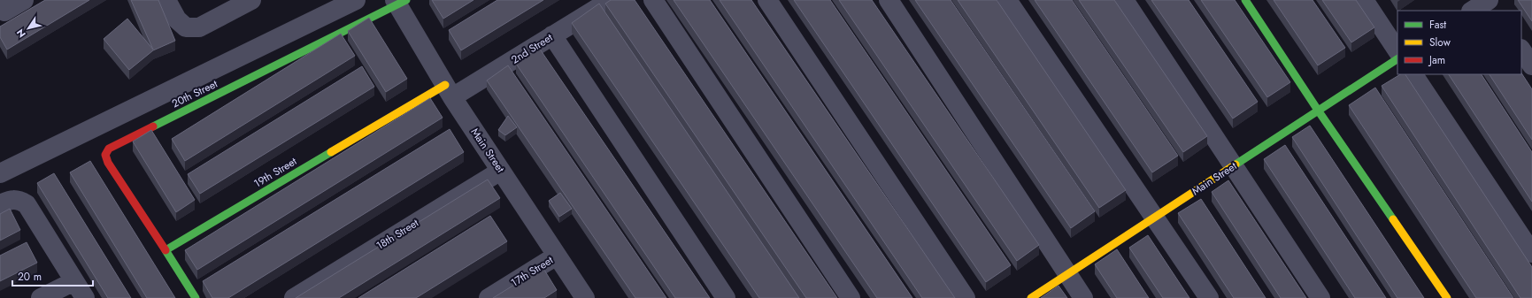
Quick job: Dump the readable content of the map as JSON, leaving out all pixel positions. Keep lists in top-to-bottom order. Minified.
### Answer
{"streets":{"street":["2nd Street","20th Street","Main Street","19th Street","18th Street","17th Street"]},"crossings":[["2nd Street","Main Street"],["2nd Street","19th Street"],["20th Street","Main Street"],["20th Street","19th Street"],["Main Street","19th Street"],["Main Street","18th Street"],["Main Street","17th Street"]],"legend":["Fast","Slow","Jam"],"scale_bar":"20 m","north":"bottom left"}
